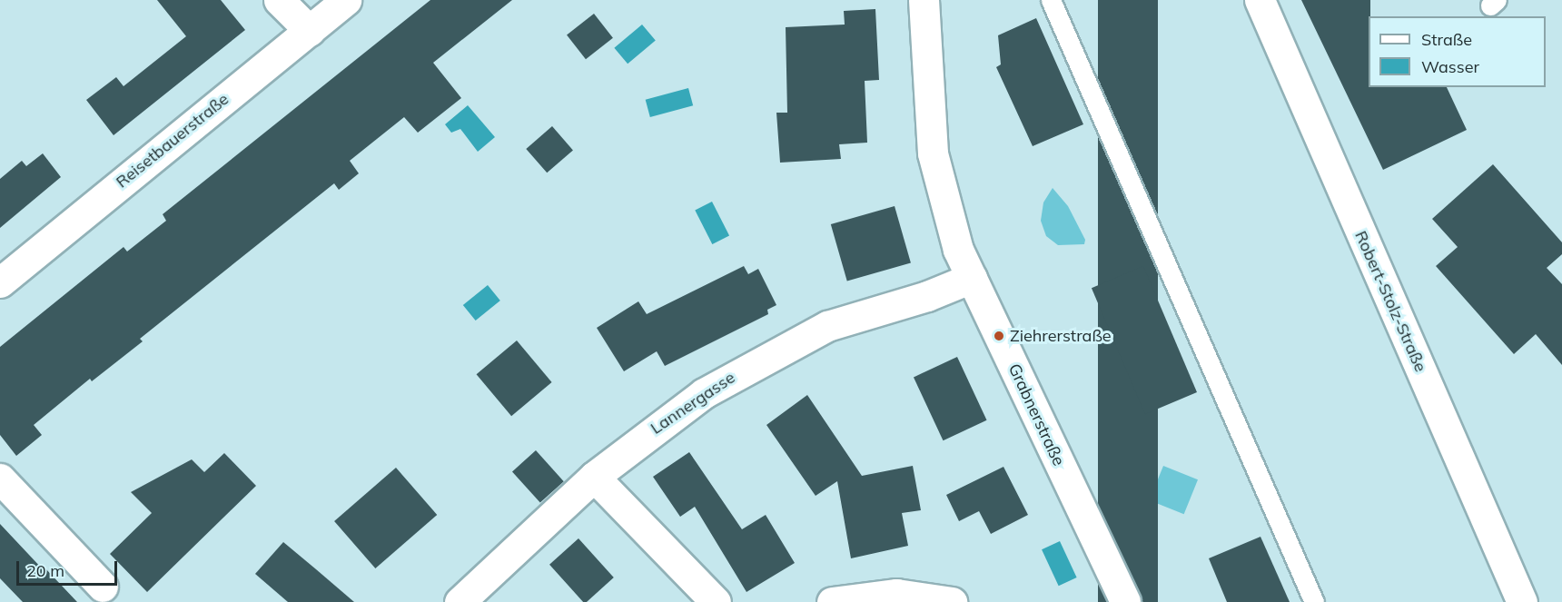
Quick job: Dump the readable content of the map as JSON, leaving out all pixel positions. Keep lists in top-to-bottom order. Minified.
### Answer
{"streets":{"street":["Reisetbauerstraße","Robert-Stolz-Straße","Lannergasse","Grabnerstraße"]},"crossings":[["Lannergasse","Grabnerstraße"]],"places":["Ziehrerstraße"],"legend":["Straße","Wasser"],"scale_bar":"20 m"}
